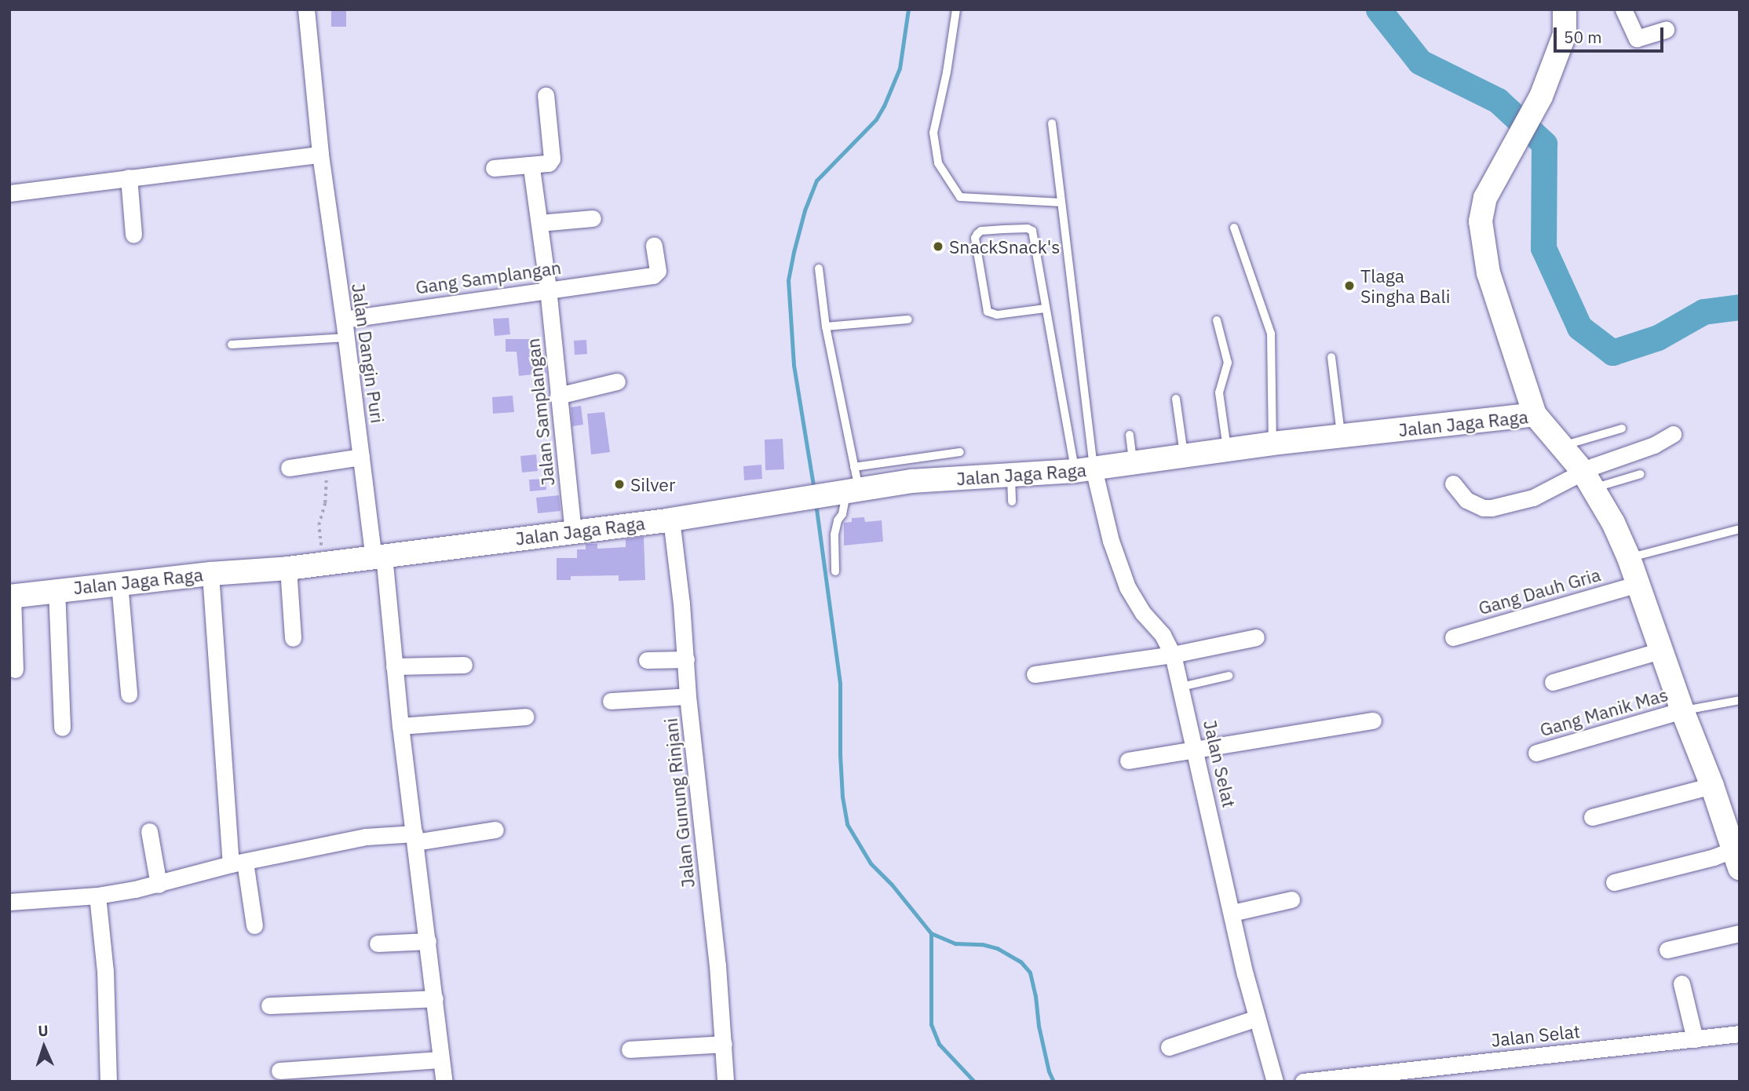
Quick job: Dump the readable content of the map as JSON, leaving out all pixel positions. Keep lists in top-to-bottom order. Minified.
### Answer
{"streets":{"street":["Gang Samplangan","Jalan Dangin Puri","Jalan Samplangan","Jalan Jaga Raga","Gang Dauh Gria","Gang Manik Mas","Jalan Selat","Jalan Gunung Rinjani"]},"crossings":[["Gang Samplangan","Jalan Dangin Puri"],["Gang Samplangan","Jalan Samplangan"],["Jalan Dangin Puri","Jalan Jaga Raga"],["Jalan Samplangan","Jalan Jaga Raga"],["Jalan Jaga Raga","Gang Dauh Gria"],["Jalan Jaga Raga","Gang Manik Mas"],["Jalan Jaga Raga","Jalan Selat"],["Jalan Jaga Raga","Jalan Gunung Rinjani"]],"places":["SnackSnack's","Tlaga Singha Bali","Silver"],"scale_bar":"50 m","north":"top"}
